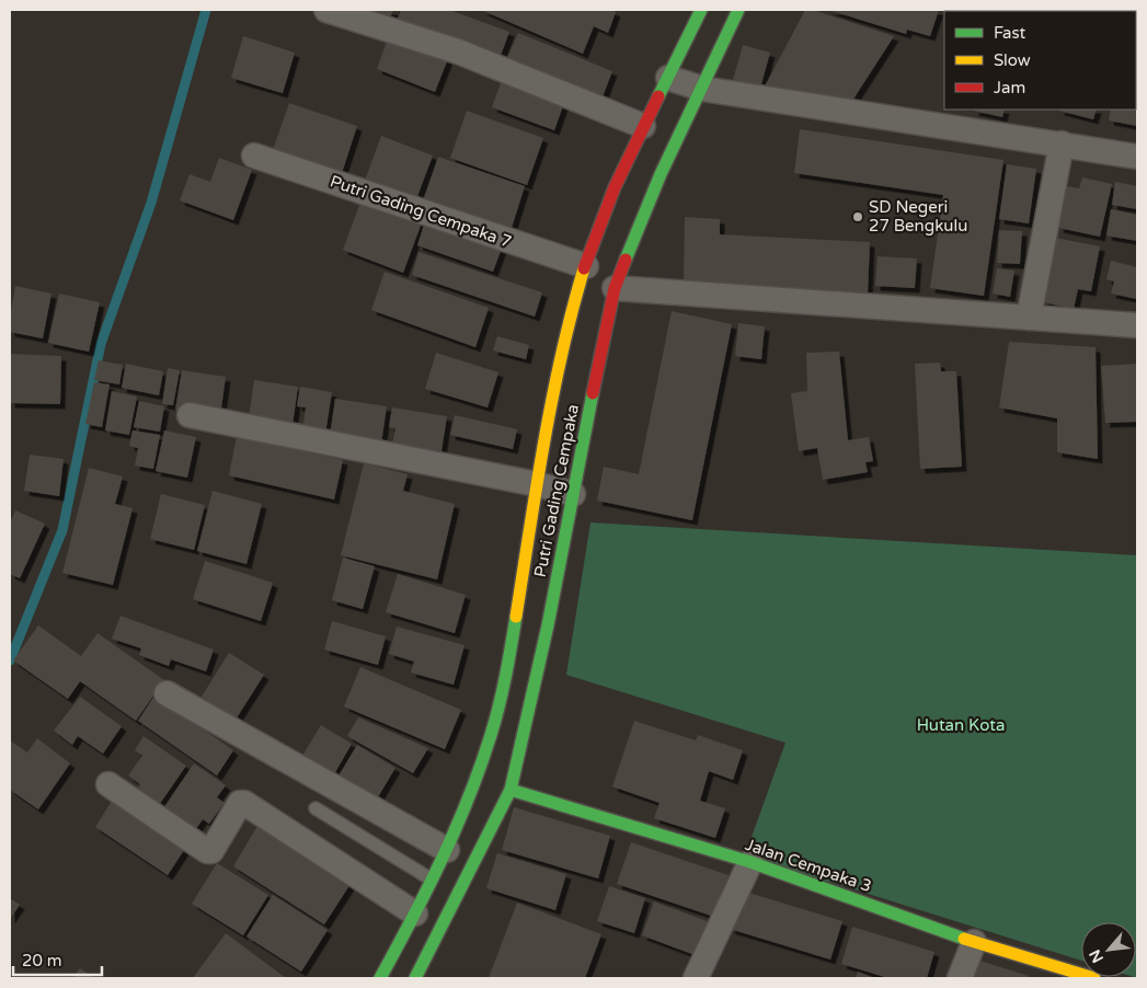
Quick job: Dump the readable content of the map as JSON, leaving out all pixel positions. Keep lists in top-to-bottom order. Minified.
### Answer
{"streets":{"street":["Putri Gading Cempaka 7","Putri Gading Cempaka","Jalan Cempaka 3"]},"crossings":[["Putri Gading Cempaka 7","Putri Gading Cempaka"],["Putri Gading Cempaka","Jalan Cempaka 3"]],"parks":["Hutan Kota"],"places":["SD Negeri 27 Bengkulu"],"legend":["Fast","Slow","Jam"],"scale_bar":"20 m","north":"bottom left"}
